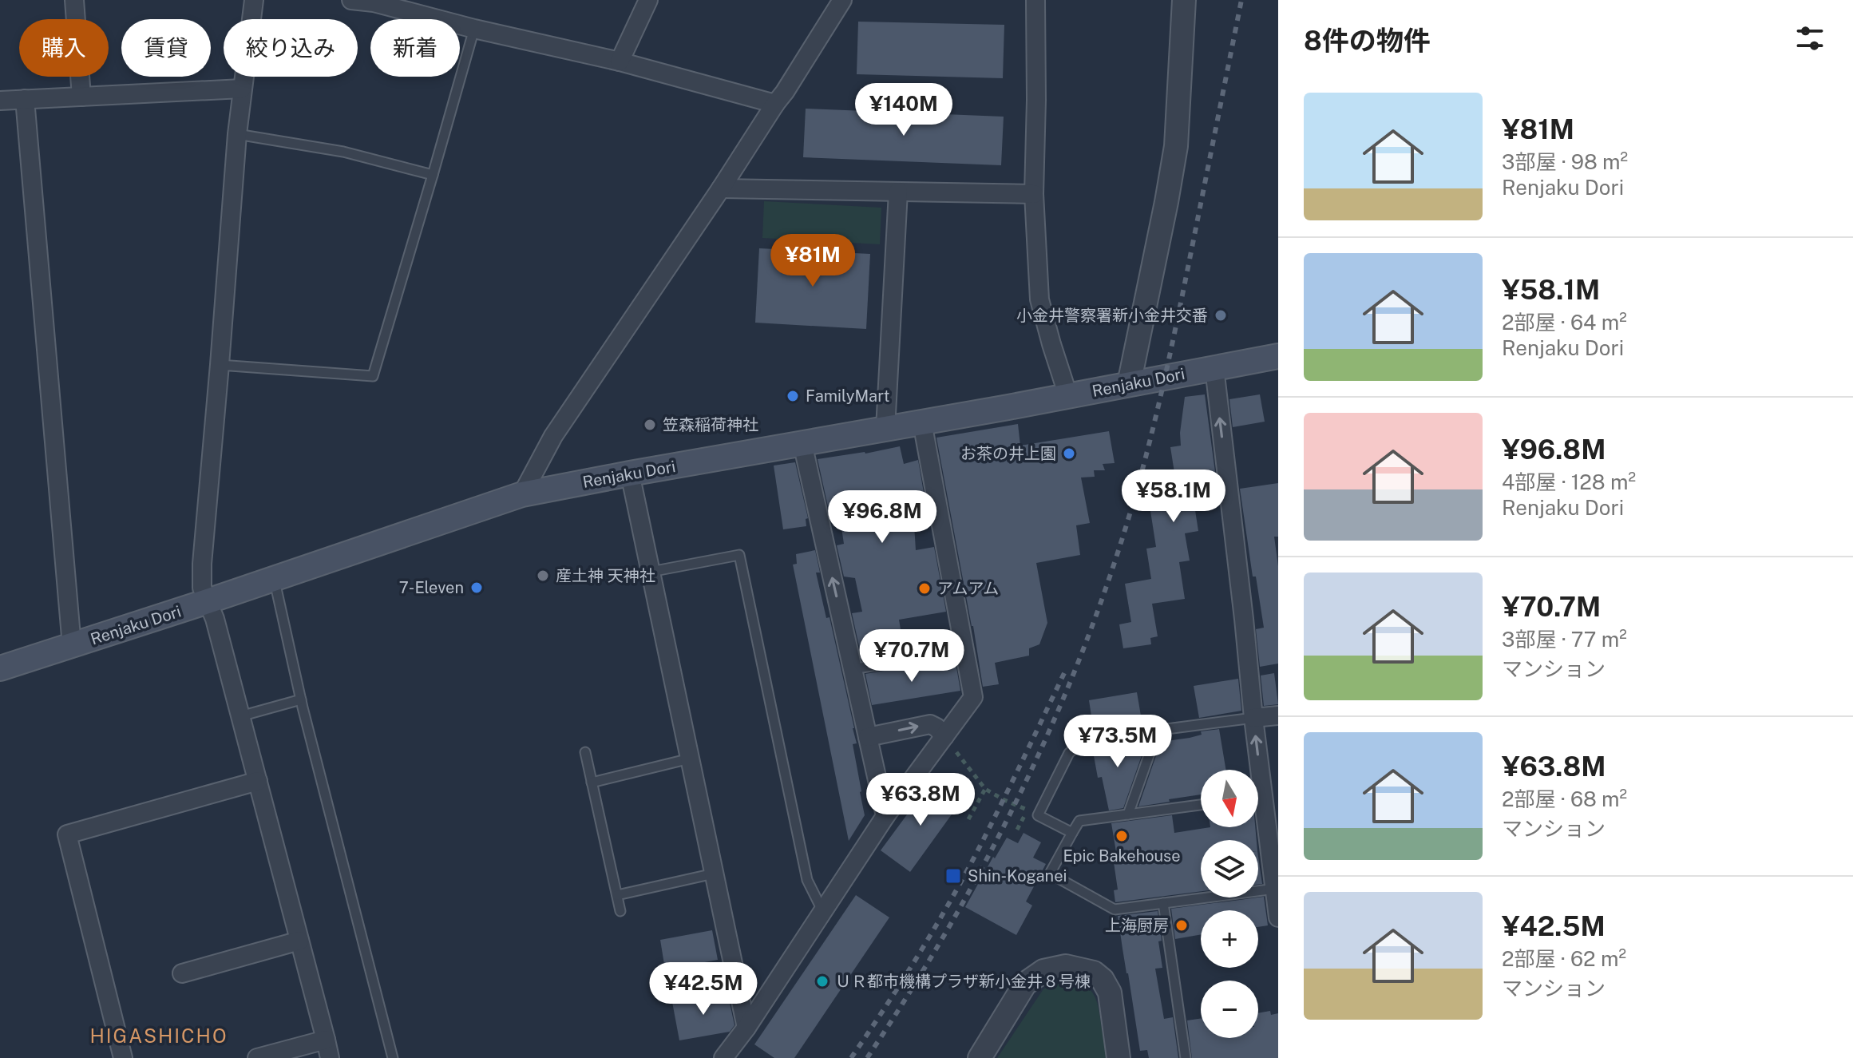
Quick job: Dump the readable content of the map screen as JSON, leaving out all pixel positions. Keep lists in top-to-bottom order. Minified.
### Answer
{"streets":{"main road":["Renjaku Dori"]},"districts":["HIGASHICHO"],"places":{"other":["小金井警察署新小金井交番","FamilyMart","笠森稲荷神社","お茶の井上園","産土神 天神社","7-Eleven","アムアム","Epic Bakehouse","上海厨房","ＵＲ都市機構プラザ新小金井８号棟"],"transit":["Shin-Koganei"]},"north":"bottom","page":{"heading":"8件の物件","chip":["購入","賃貸","絞り込み","新着"],"list":[{"name":"¥81M","note":"3部屋 · 98 m² · Renjaku Dori"},{"name":"¥58.1M","note":"2部屋 · 64 m² · Renjaku Dori"},{"name":"¥96.8M","note":"4部屋 · 128 m² · Renjaku Dori"},{"name":"¥70.7M","note":"3部屋 · 77 m² · マンション"},{"name":"¥63.8M","note":"2部屋 · 68 m² · マンション"},{"name":"¥42.5M","note":"2部屋 · 62 m² · マンション"}],"price":["¥140M","¥81M","¥58.1M","¥96.8M","¥70.7M","¥73.5M","¥63.8M","¥42.5M"],"map_buttons":["+","−"]}}
